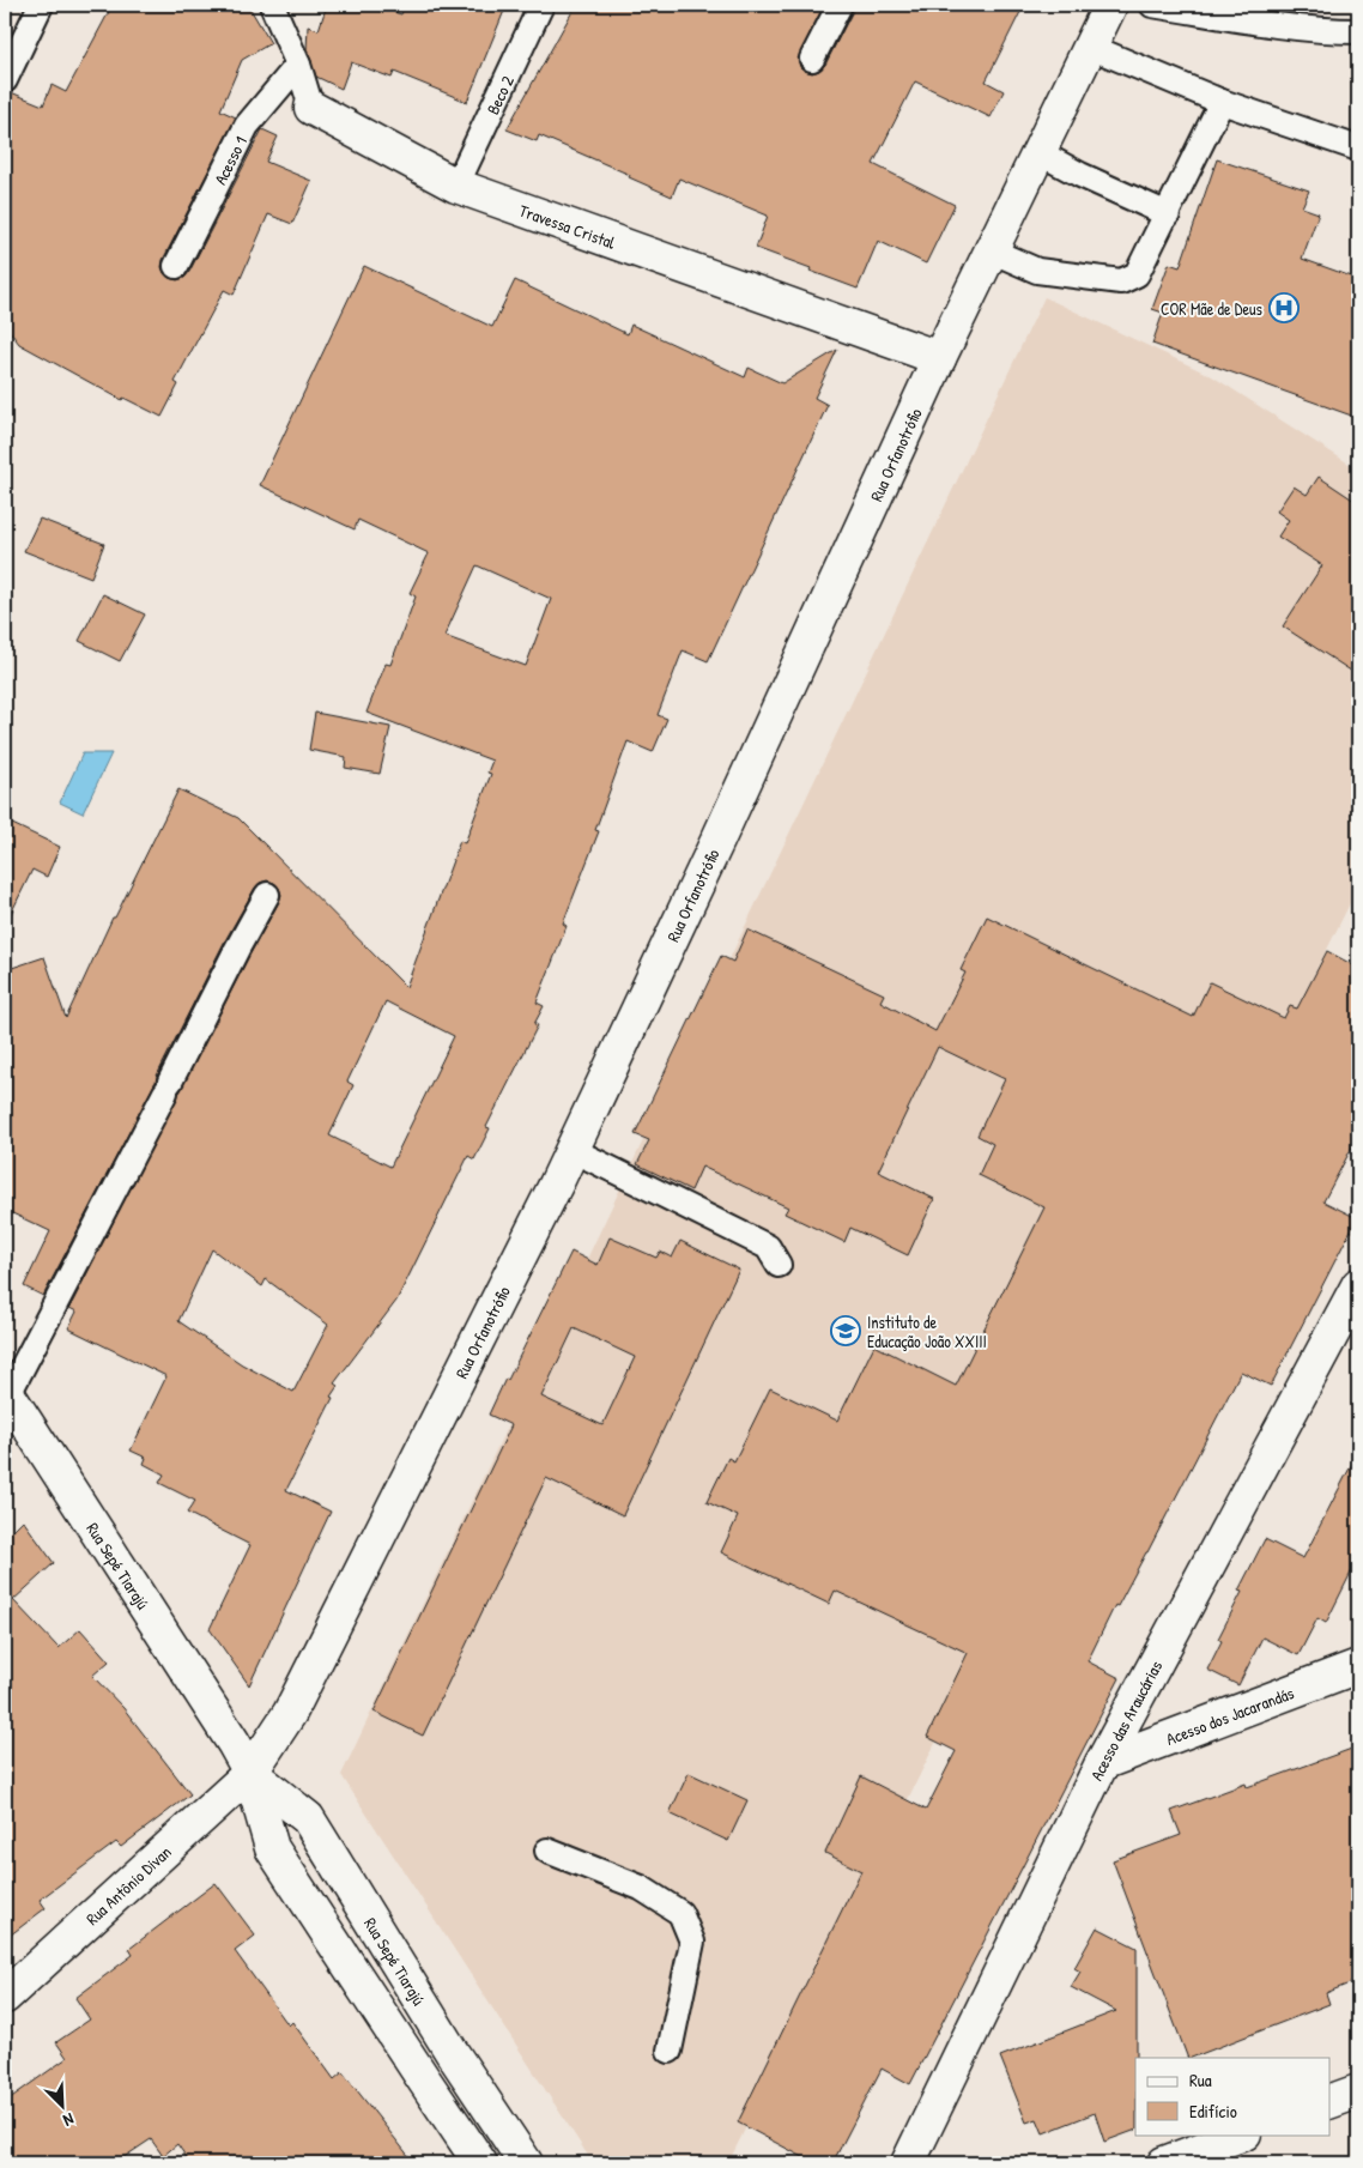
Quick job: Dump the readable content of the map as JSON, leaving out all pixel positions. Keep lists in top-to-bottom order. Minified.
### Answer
{"streets":{"street":["Travessa Cristal","Rua Orfanotrófio","Rua Sepé Tiarajú","Acesso dos Jacarandás","Acesso das Araucárias","Rua Antônio Divan"],"lane":["Beco 2","Acesso 1"]},"crossings":[["Beco 2","Travessa Cristal"],["Acesso 1","Travessa Cristal"],["Travessa Cristal","Rua Orfanotrófio"],["Rua Orfanotrófio","Rua Sepé Tiarajú"],["Rua Orfanotrófio","Rua Antônio Divan"],["Rua Sepé Tiarajú","Rua Antônio Divan"],["Acesso dos Jacarandás","Acesso das Araucárias"]],"places":{"hospital":["COR Mãe de Deus"],"school or university":["Instituto de Educação João XXIII"]},"legend":["Rua","Edifício"],"north":"bottom right"}
